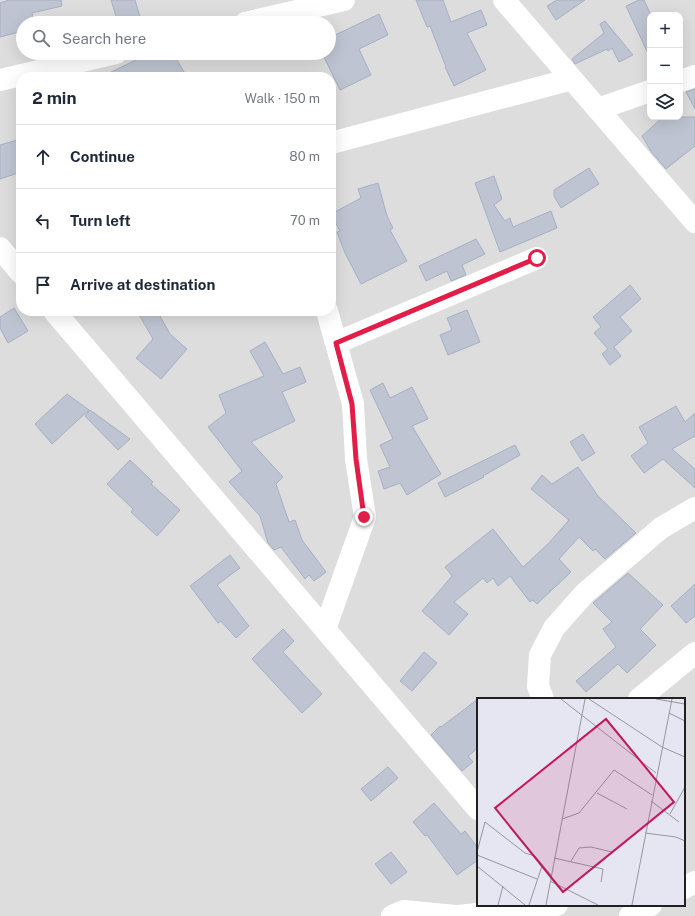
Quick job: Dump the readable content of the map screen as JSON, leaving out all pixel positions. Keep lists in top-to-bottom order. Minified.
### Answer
{"page":{"map_buttons":["+","−"],"search":"Search here","heading":["2 min","Walk · 150 m"],"list":[["Continue","80 m"],["Turn left","70 m"],"Arrive at destination"]}}
